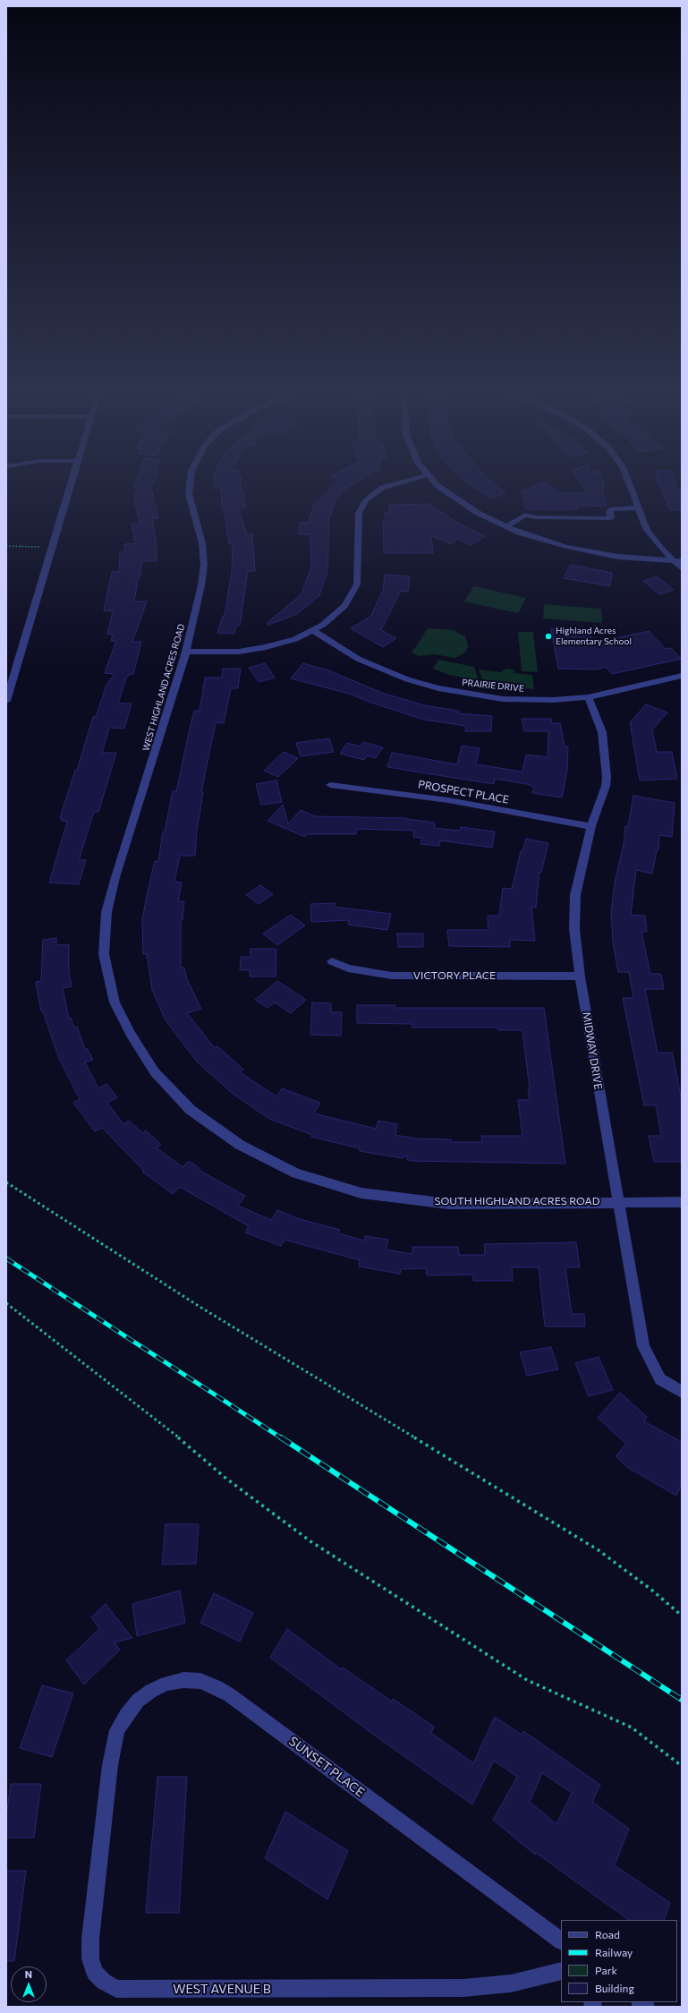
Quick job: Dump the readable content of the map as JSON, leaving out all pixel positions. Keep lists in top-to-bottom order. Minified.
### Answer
{"streets":{"street":["PRAIRIE DRIVE","WEST HIGHLAND ACRES ROAD","PROSPECT PLACE","VICTORY PLACE","MIDWAY DRIVE","SOUTH HIGHLAND ACRES ROAD","SUNSET PLACE","WEST AVENUE B"]},"crossings":[["PRAIRIE DRIVE","MIDWAY DRIVE"],["WEST HIGHLAND ACRES ROAD","SOUTH HIGHLAND ACRES ROAD"],["PROSPECT PLACE","MIDWAY DRIVE"],["VICTORY PLACE","MIDWAY DRIVE"],["MIDWAY DRIVE","SOUTH HIGHLAND ACRES ROAD"],["SUNSET PLACE","WEST AVENUE B"]],"places":["Highland Acres Elementary School"],"legend":["Road","Railway","Park","Building"],"north":"top"}
